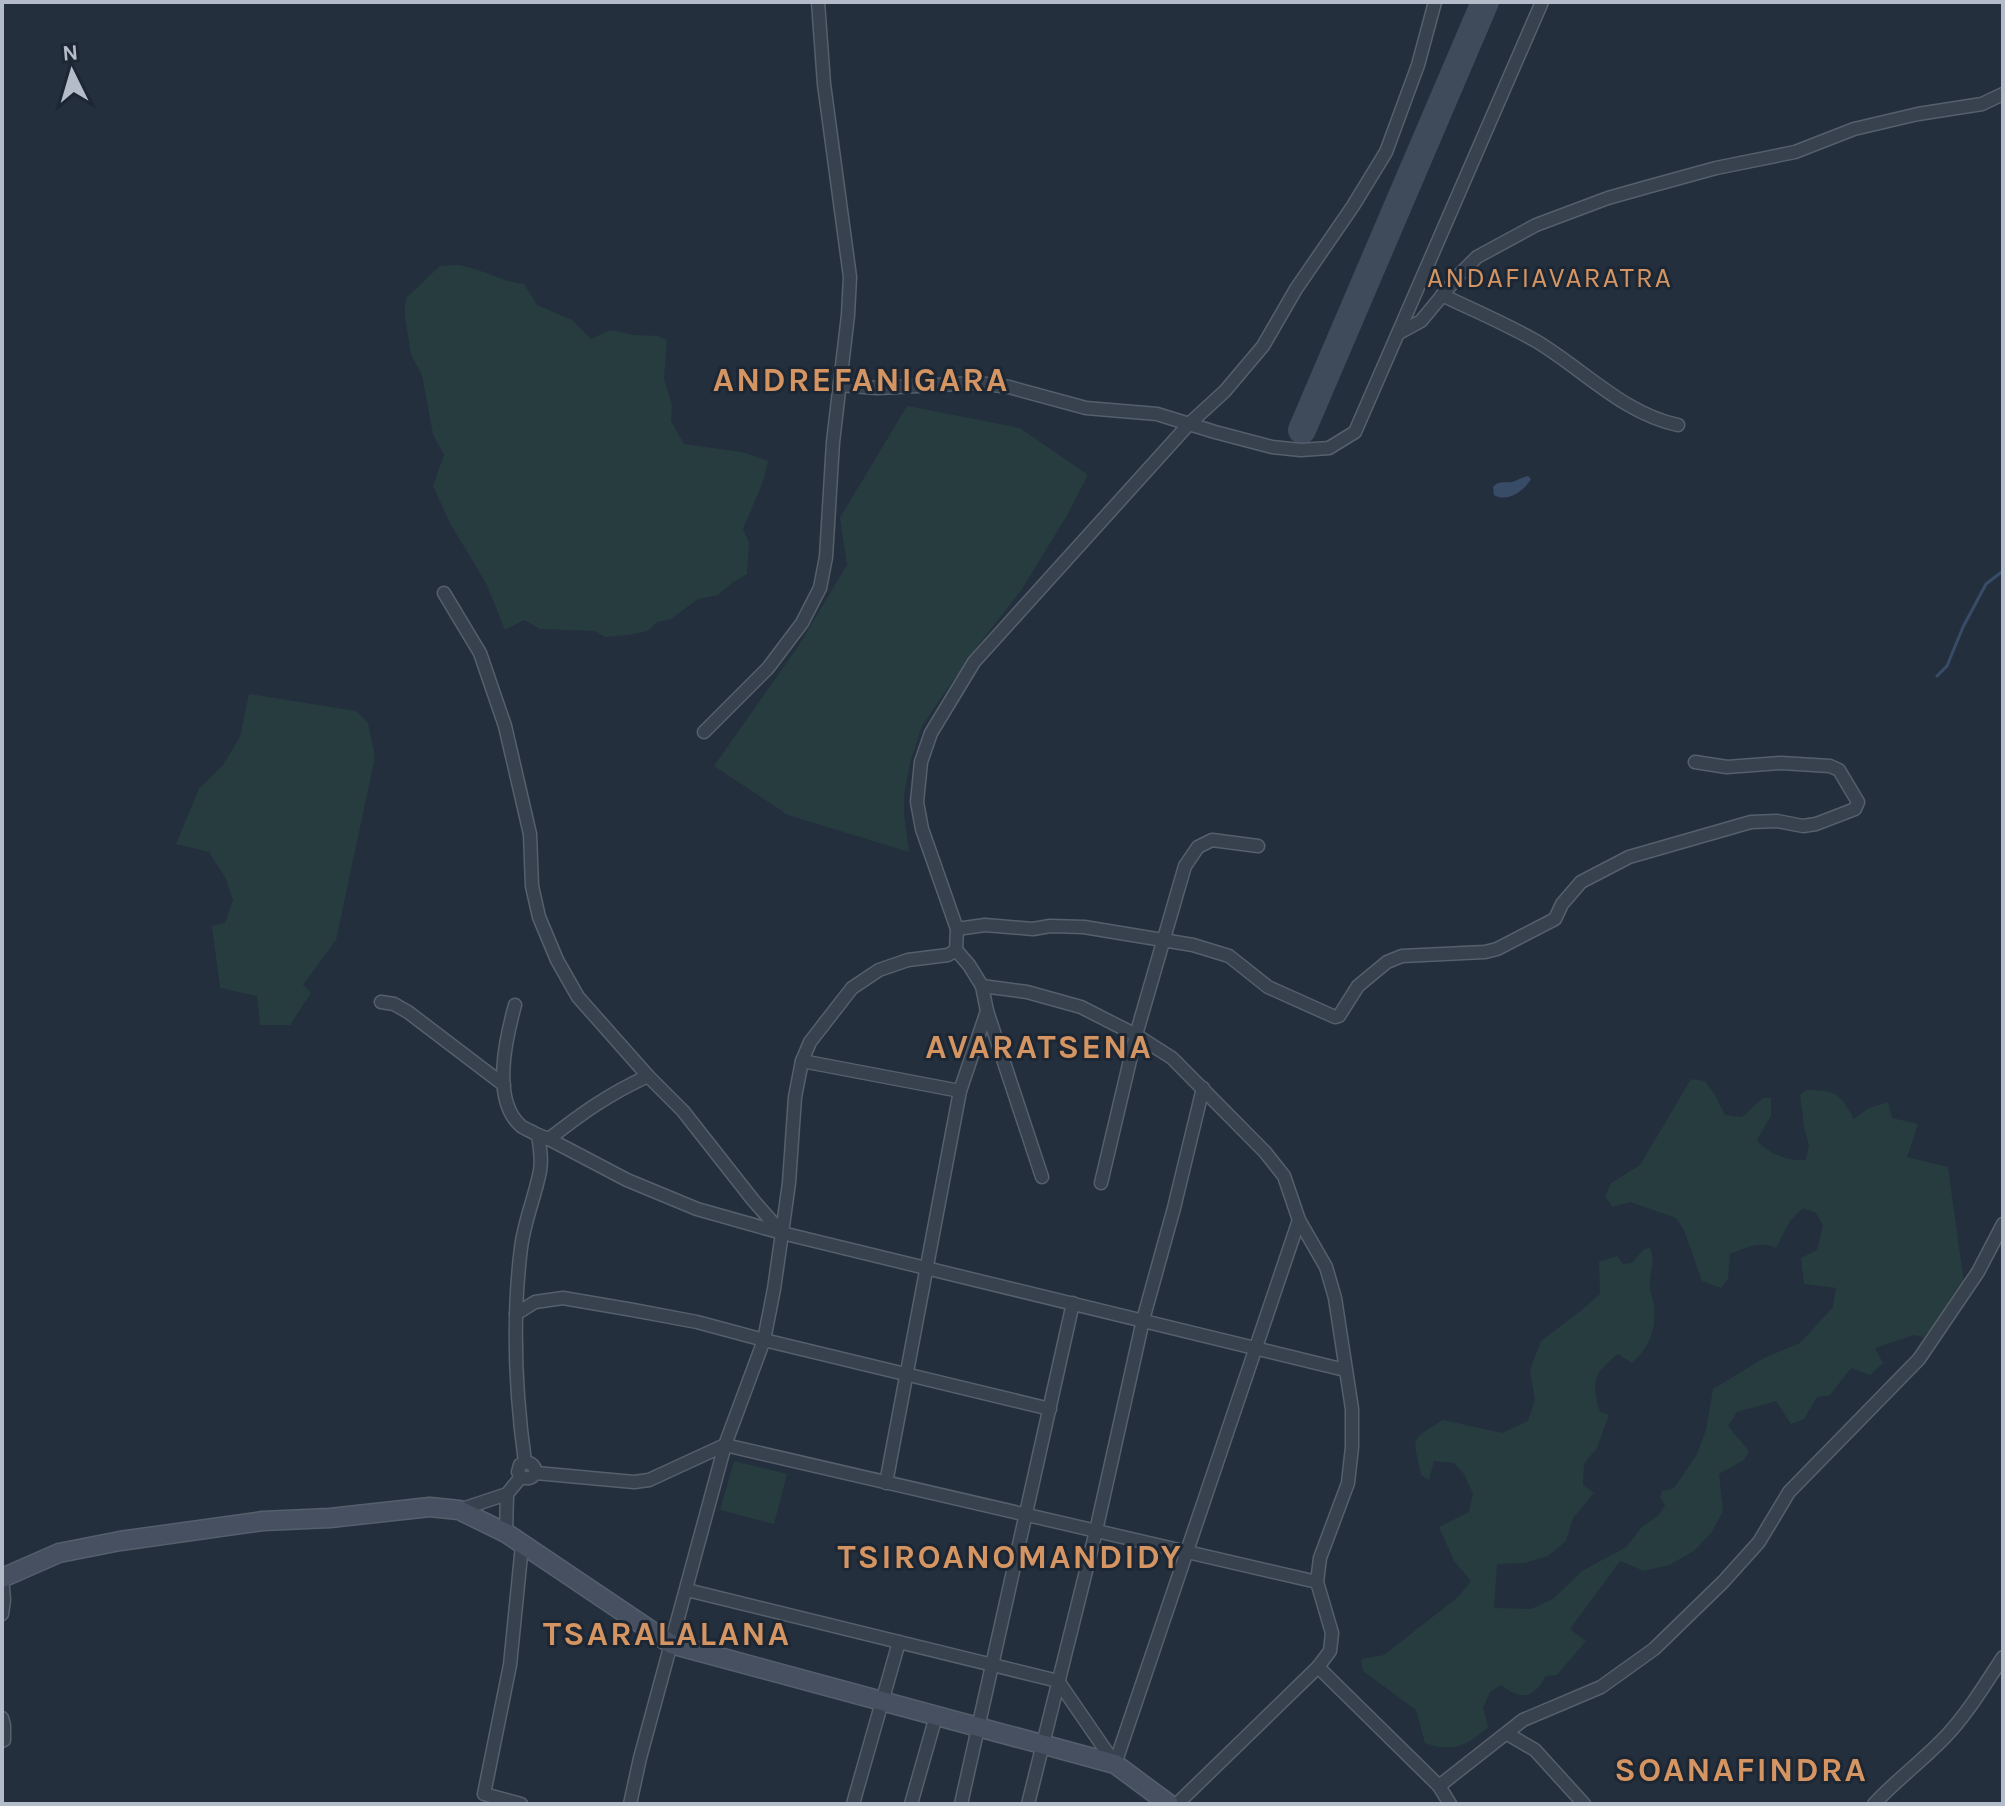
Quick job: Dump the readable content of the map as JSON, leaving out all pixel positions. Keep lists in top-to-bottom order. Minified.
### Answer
{"districts":["ANDAFIAVARATRA","ANDREFANIGARA","AVARATSENA","TSIROANOMANDIDY","TSARALALANA","SOANAFINDRA"],"north":"top"}
